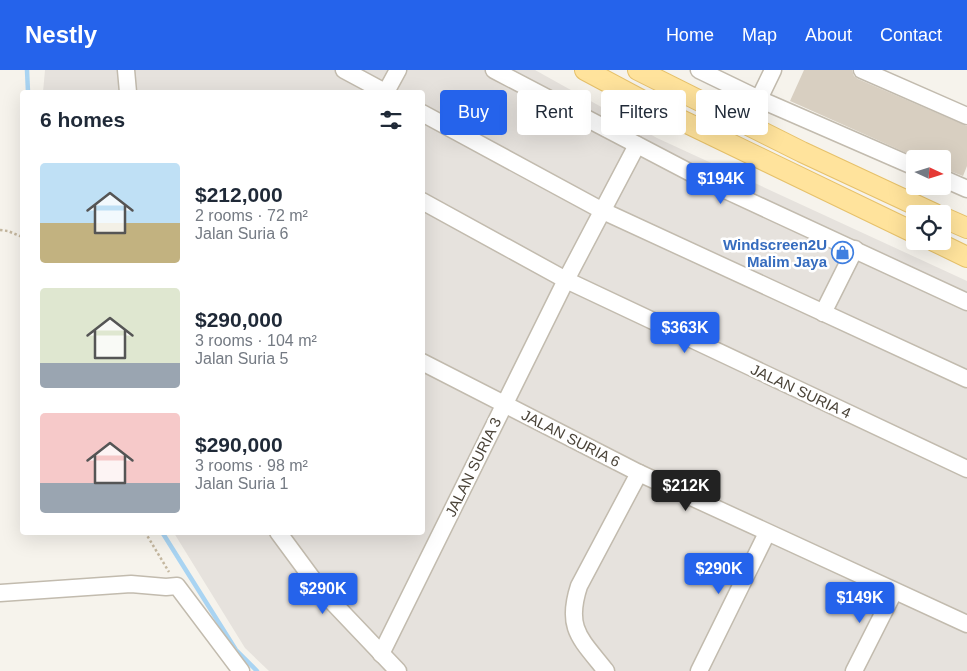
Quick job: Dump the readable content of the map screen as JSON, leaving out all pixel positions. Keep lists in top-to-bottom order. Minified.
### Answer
{"streets":{"street":["JALAN SURIA 4","JALAN SURIA 6","JALAN SURIA 3"]},"crossings":[["JALAN SURIA 4","JALAN SURIA 3"],["JALAN SURIA 6","JALAN SURIA 3"]],"places":{"shop":["Windscreen2U Malim Jaya"]},"north":"right","page":{"header":"Nestly","nav":["Home","Map","About","Contact"],"chip":["Buy","Rent","Filters","New"],"heading":"6 homes","list":[{"name":"$212,000","note":"2 rooms · 72 m² · Jalan Suria 6"},{"name":"$290,000","note":"3 rooms · 104 m² · Jalan Suria 5"},{"name":"$290,000","note":"3 rooms · 98 m² · Jalan Suria 1"}],"price":["$194K","$363K","$212K","$290K","$290K","$149K"]}}
